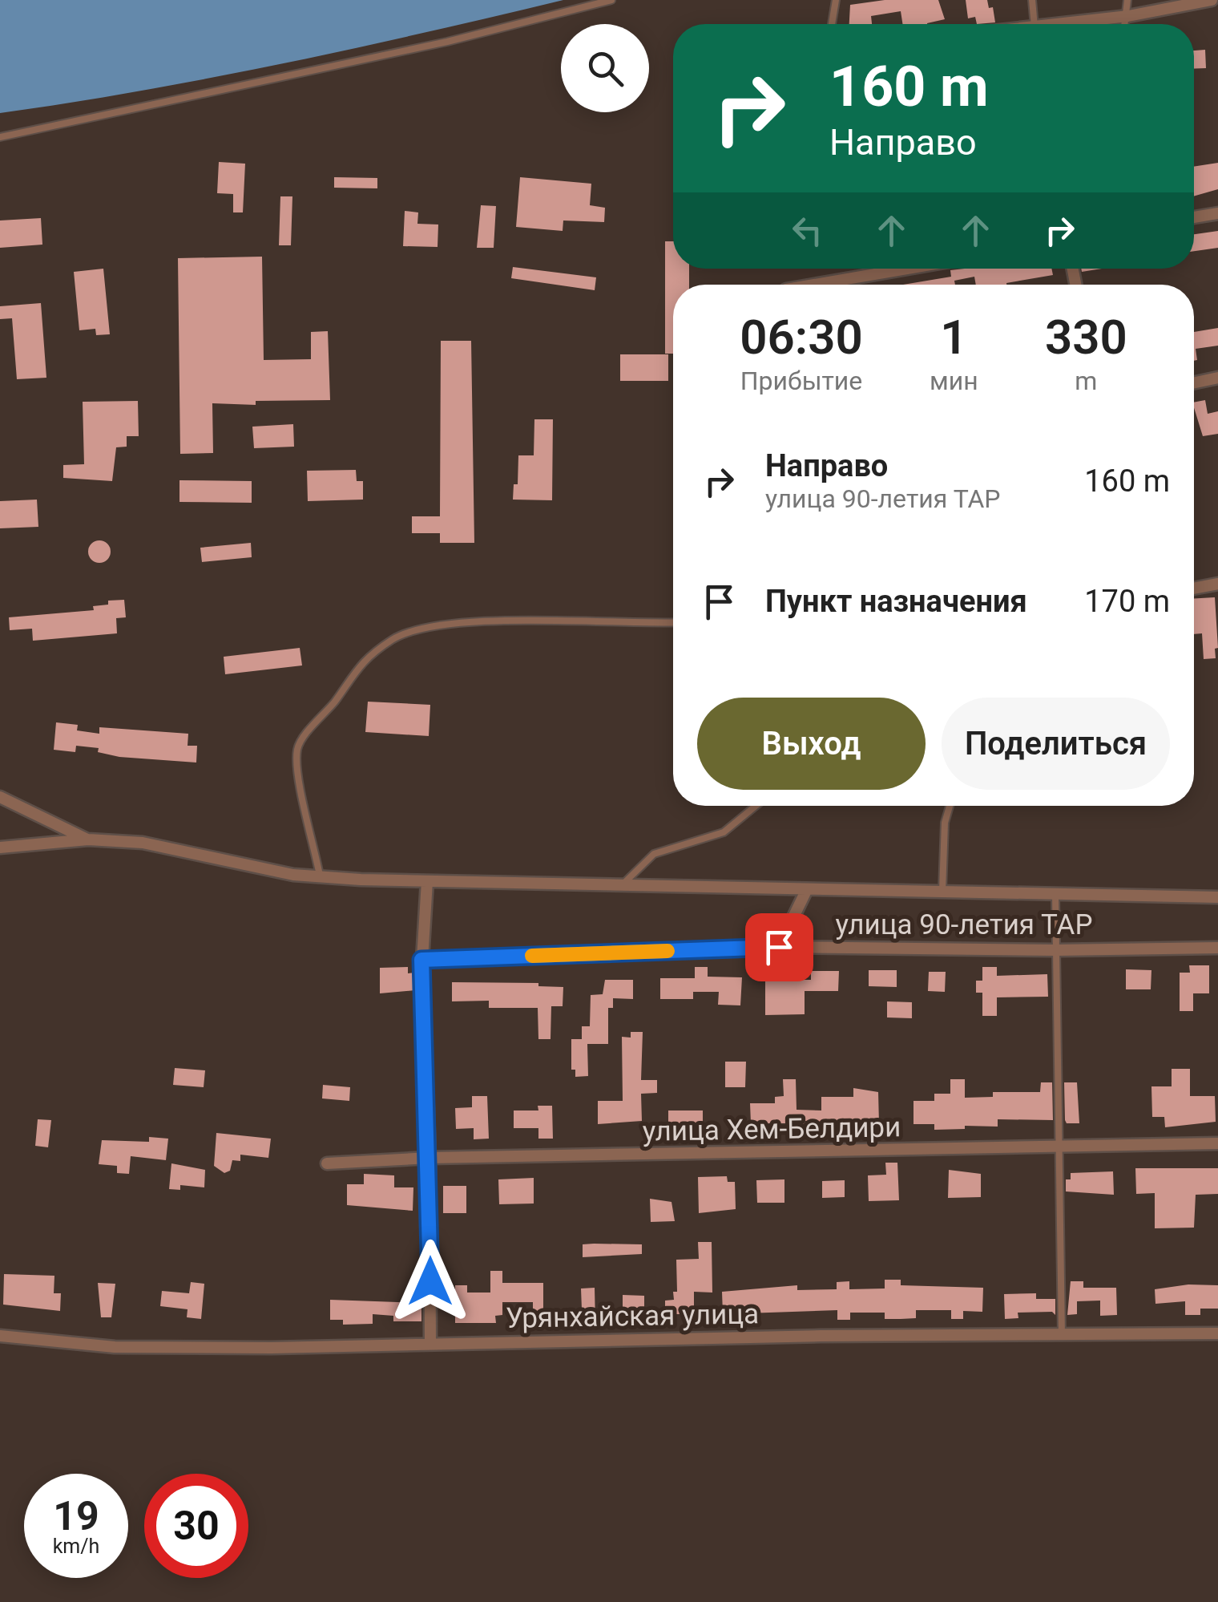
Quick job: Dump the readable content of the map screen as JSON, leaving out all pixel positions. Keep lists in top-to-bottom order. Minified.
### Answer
{"streets":{"street":["улица 90-летия ТАР","улица Хем-Белдири","Урянхайская улица"]},"page":{"turn":["160 m","Направо"],"eta":["06:30","Прибытие","1","мин","330","m"],"list":[{"name":"Направо","note":"улица 90-летия ТАР","value":"160 m"},{"name":"Пункт назначения","value":"170 m"}],"buttons":["Выход","Поделиться"],"speed":"19 km/h","limit":"30"}}
